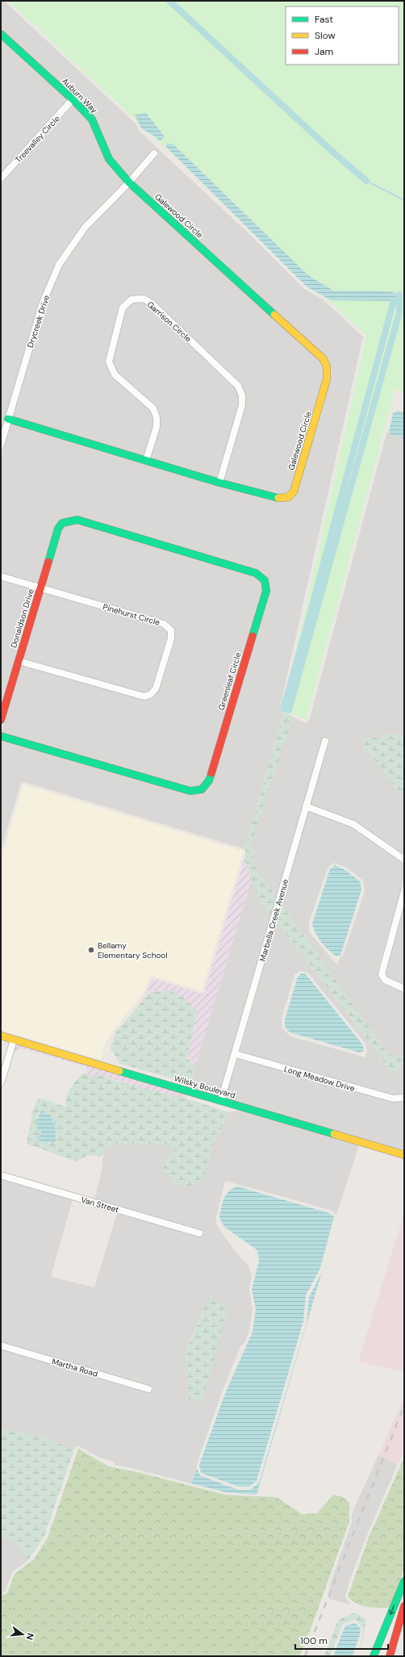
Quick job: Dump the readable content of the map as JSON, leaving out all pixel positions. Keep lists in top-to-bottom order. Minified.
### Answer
{"streets":{"main road":["Auburn Way","Galewood Circle","Donaldson Drive","Greenleaf Circle","Wilsky Boulevard"],"street":["Treevalley Circle","Drycreek Drive","Garrison Circle","Pinehurst Circle","Marbella Creek Avenue","Long Meadow Drive","Van Street","Martha Road"]},"crossings":[["Auburn Way","Treevalley Circle"],["Auburn Way","Galewood Circle"],["Auburn Way","Drycreek Drive"],["Galewood Circle","Drycreek Drive"],["Galewood Circle","Garrison Circle"],["Pinehurst Circle","Donaldson Drive"],["Donaldson Drive","Greenleaf Circle"],["Marbella Creek Avenue","Long Meadow Drive"],["Marbella Creek Avenue","Wilsky Boulevard"]],"places":["Bellamy Elementary School"],"legend":["Fast","Slow","Jam"],"scale_bar":"100 m","north":"right"}
